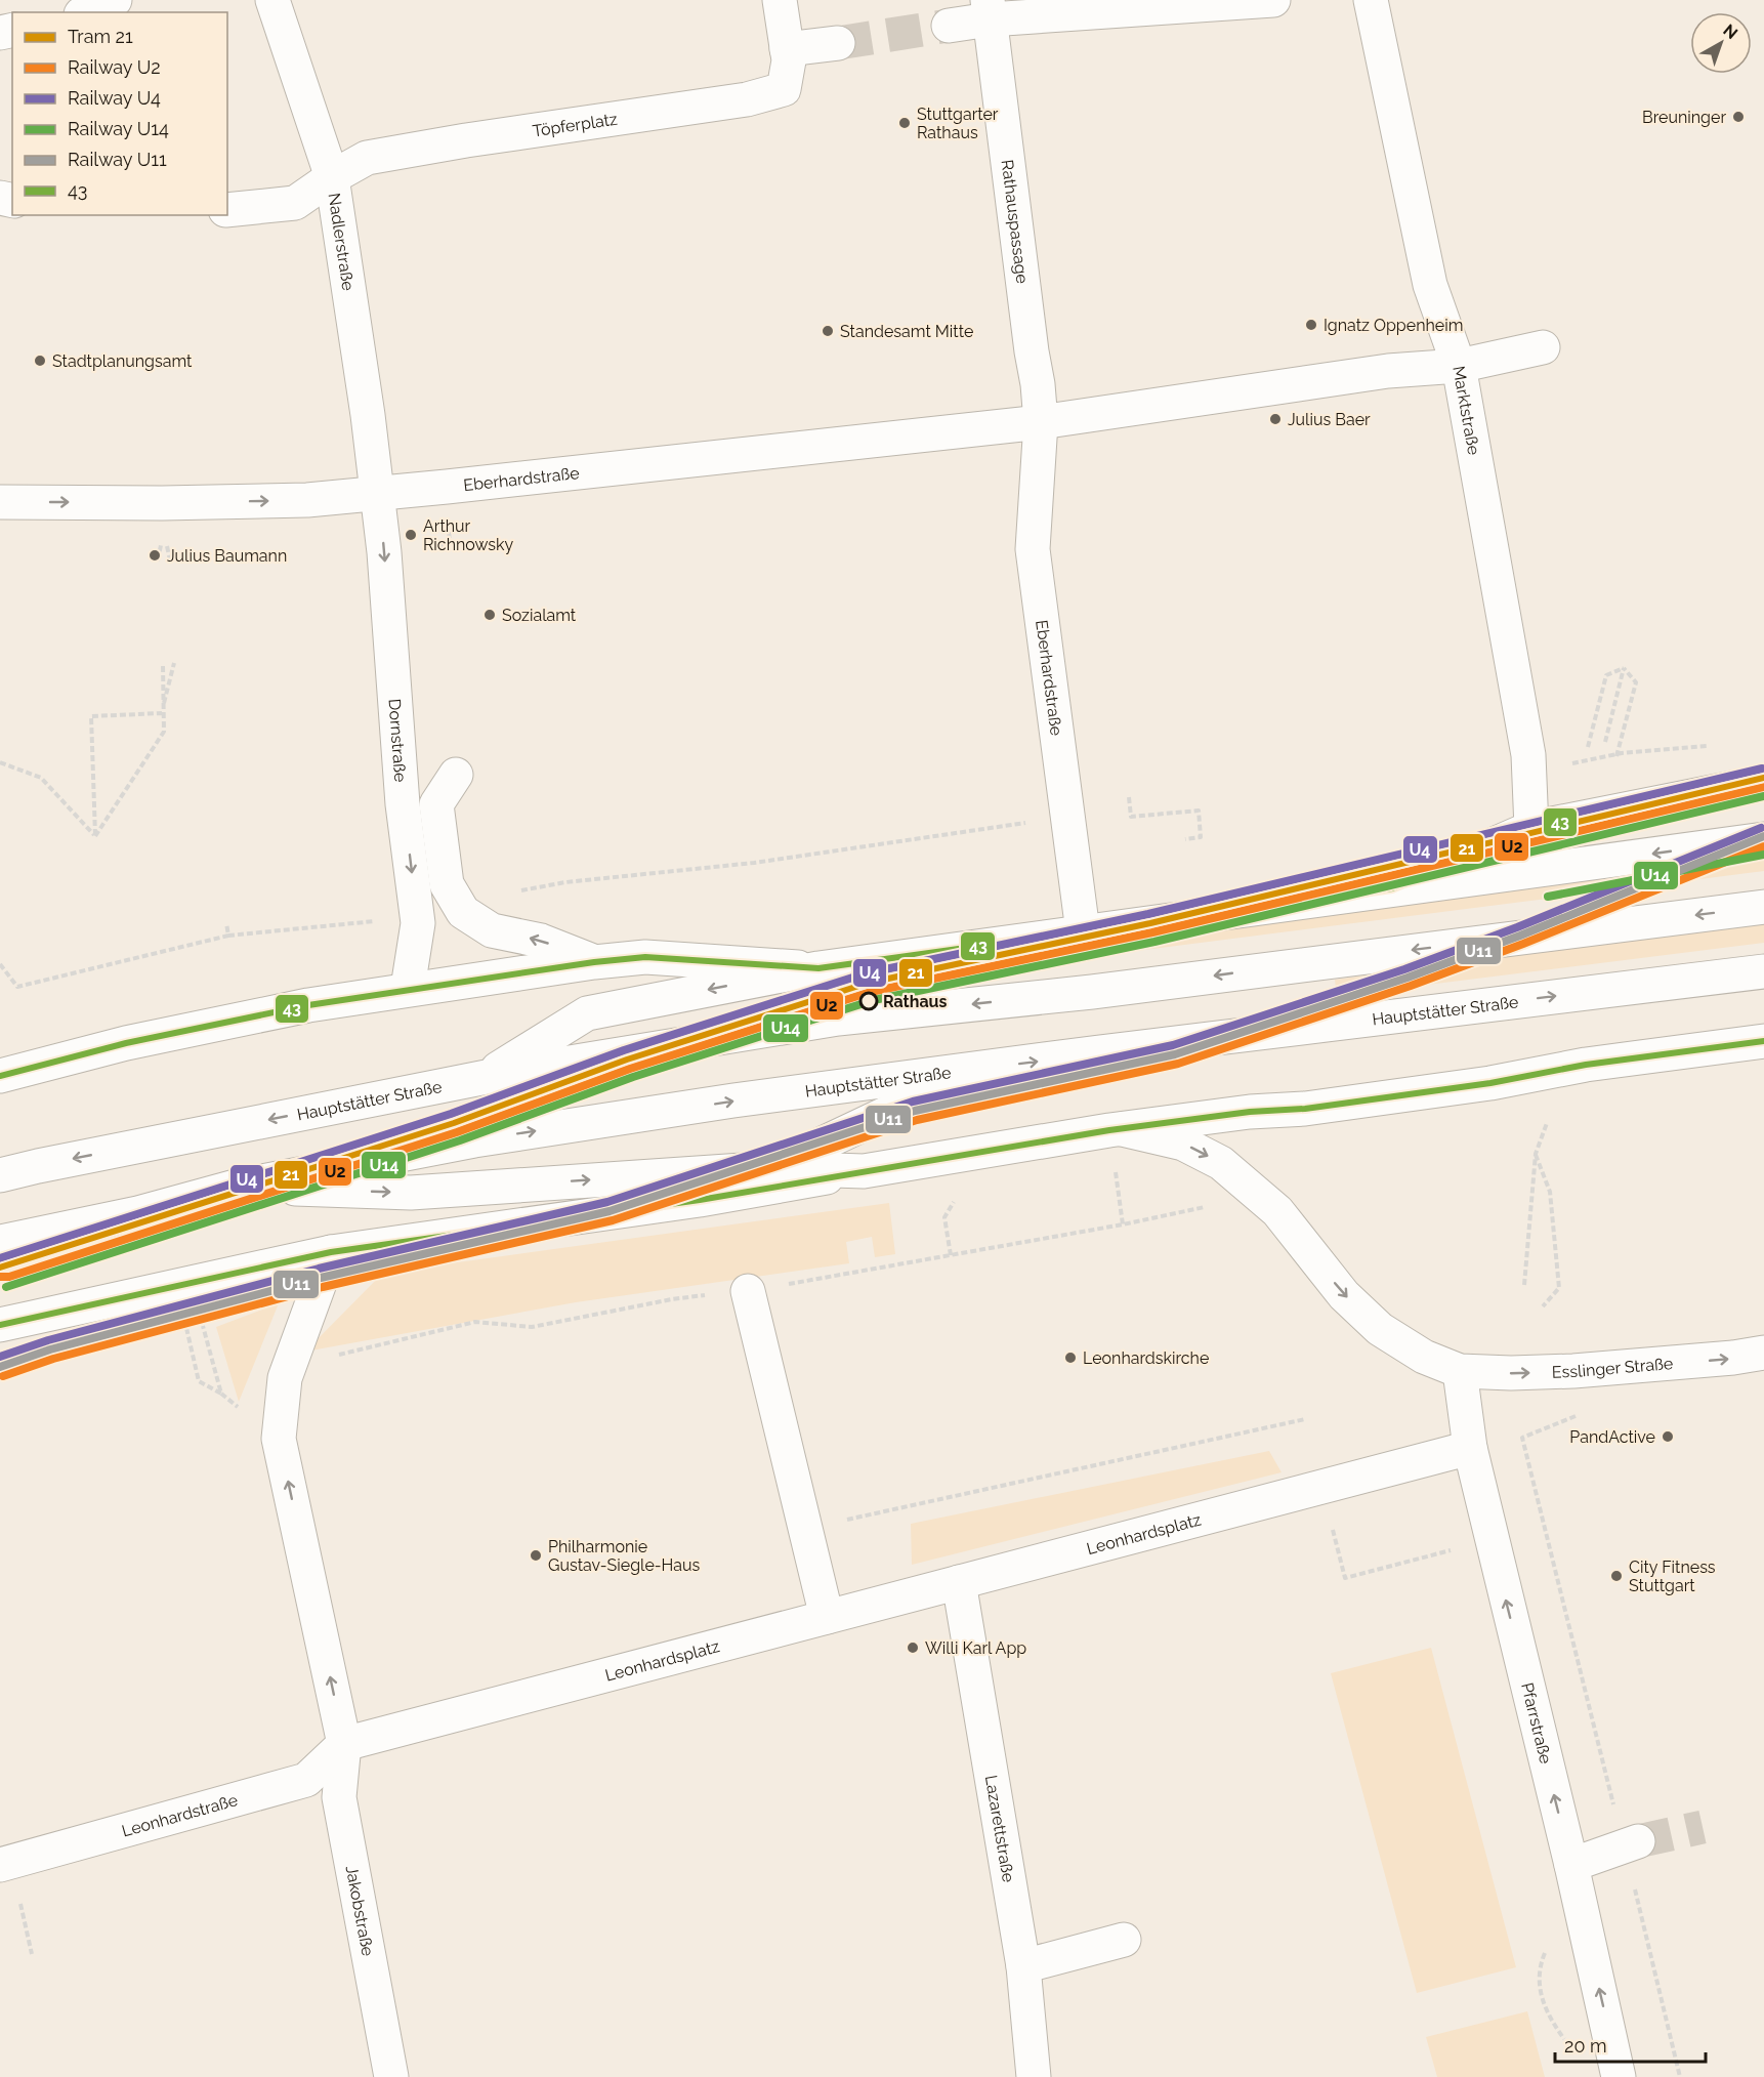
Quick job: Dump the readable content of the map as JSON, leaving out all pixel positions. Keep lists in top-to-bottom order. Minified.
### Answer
{"streets":{"street":["Töpferplatz","Rathauspassage","Nadlerstraße","Marktstraße","Eberhardstraße","Dornstraße","Hauptstätter Straße","Esslinger Straße","Leonhardsplatz","Pfarrstraße","Leonhardstraße","Lazarettstraße","Jakobstraße"]},"crossings":[["Töpferplatz","Nadlerstraße"],["Rathauspassage","Eberhardstraße"],["Nadlerstraße","Eberhardstraße"],["Nadlerstraße","Dornstraße"],["Marktstraße","Eberhardstraße"],["Eberhardstraße","Dornstraße"],["Esslinger Straße","Pfarrstraße"],["Leonhardsplatz","Pfarrstraße"],["Leonhardsplatz","Leonhardstraße"],["Leonhardsplatz","Lazarettstraße"],["Leonhardsplatz","Jakobstraße"],["Leonhardstraße","Jakobstraße"]],"one_way":["Dornstraße","Esslinger Straße","Pfarrstraße"],"places":["Breuninger","Stuttgarter Rathaus","Ignatz Oppenheim","Standesamt Mitte","Stadtplanungsamt","Julius Baer","Arthur Richnowsky","Julius Baumann","Sozialamt","Rathaus","Leonhardskirche","PandActive","Philharmonie Gustav-Siegle-Haus","City Fitness Stuttgart","Willi Karl App"],"lines":["rail line U4","tram line 21","transit line 43","rail line U2","rail line U14","rail line U11"],"legend":["Tram 21","Railway U2","Railway U4","Railway U14","Railway U11","43"],"scale_bar":"20 m","north":"top right"}
